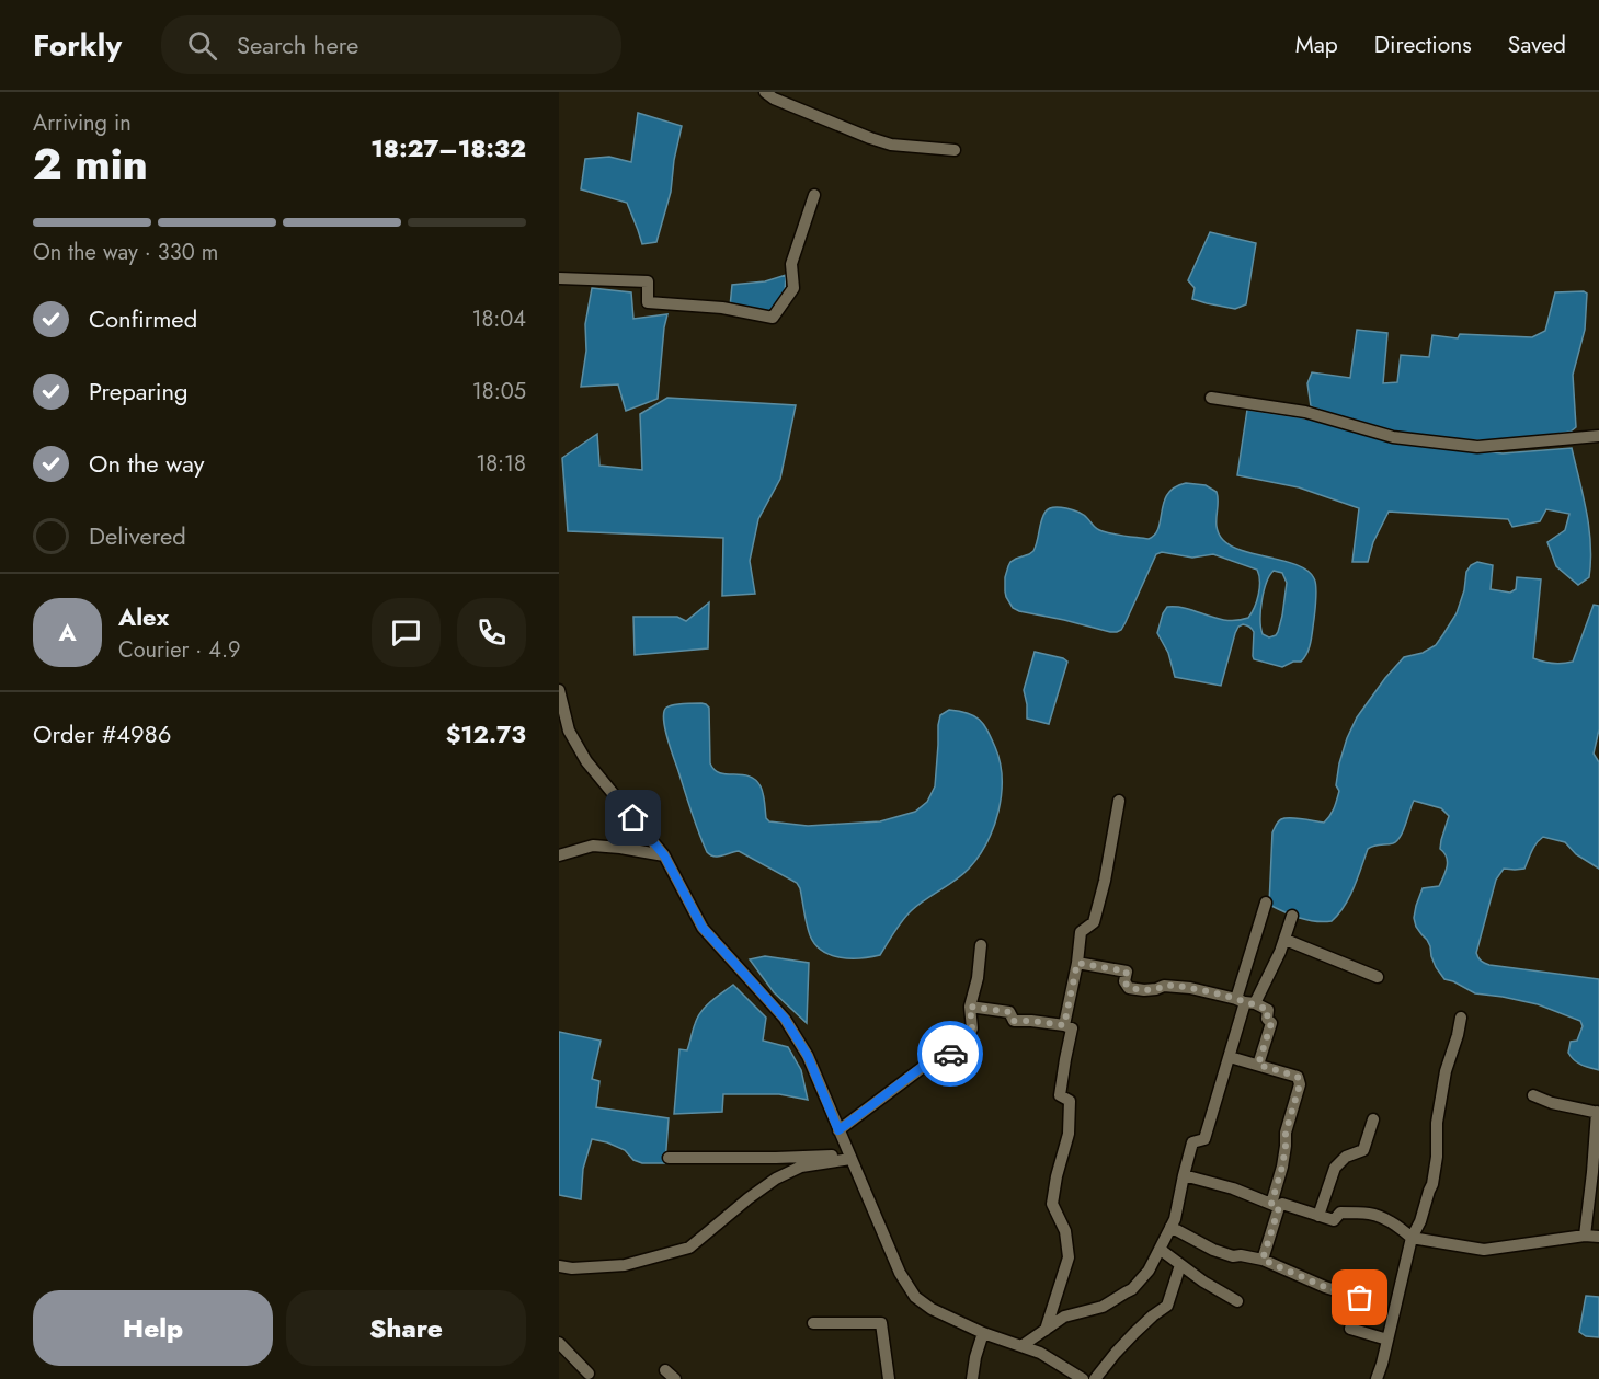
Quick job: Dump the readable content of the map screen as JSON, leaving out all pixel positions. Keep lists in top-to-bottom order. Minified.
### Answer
{"page":{"header":"Forkly","search":"Search here","nav":["Map","Directions","Saved"],"heading":["2 min","Arriving in","18:27–18:32"],"panel":["Alex","Courier · 4.9","Order #4986","$12.73"],"bar":"On the way · 330 m","list":[["Confirmed","18:04"],["Preparing","18:05"],["On the way","18:18"],"Delivered"],"round":"A","buttons":["Help","Share"]}}
